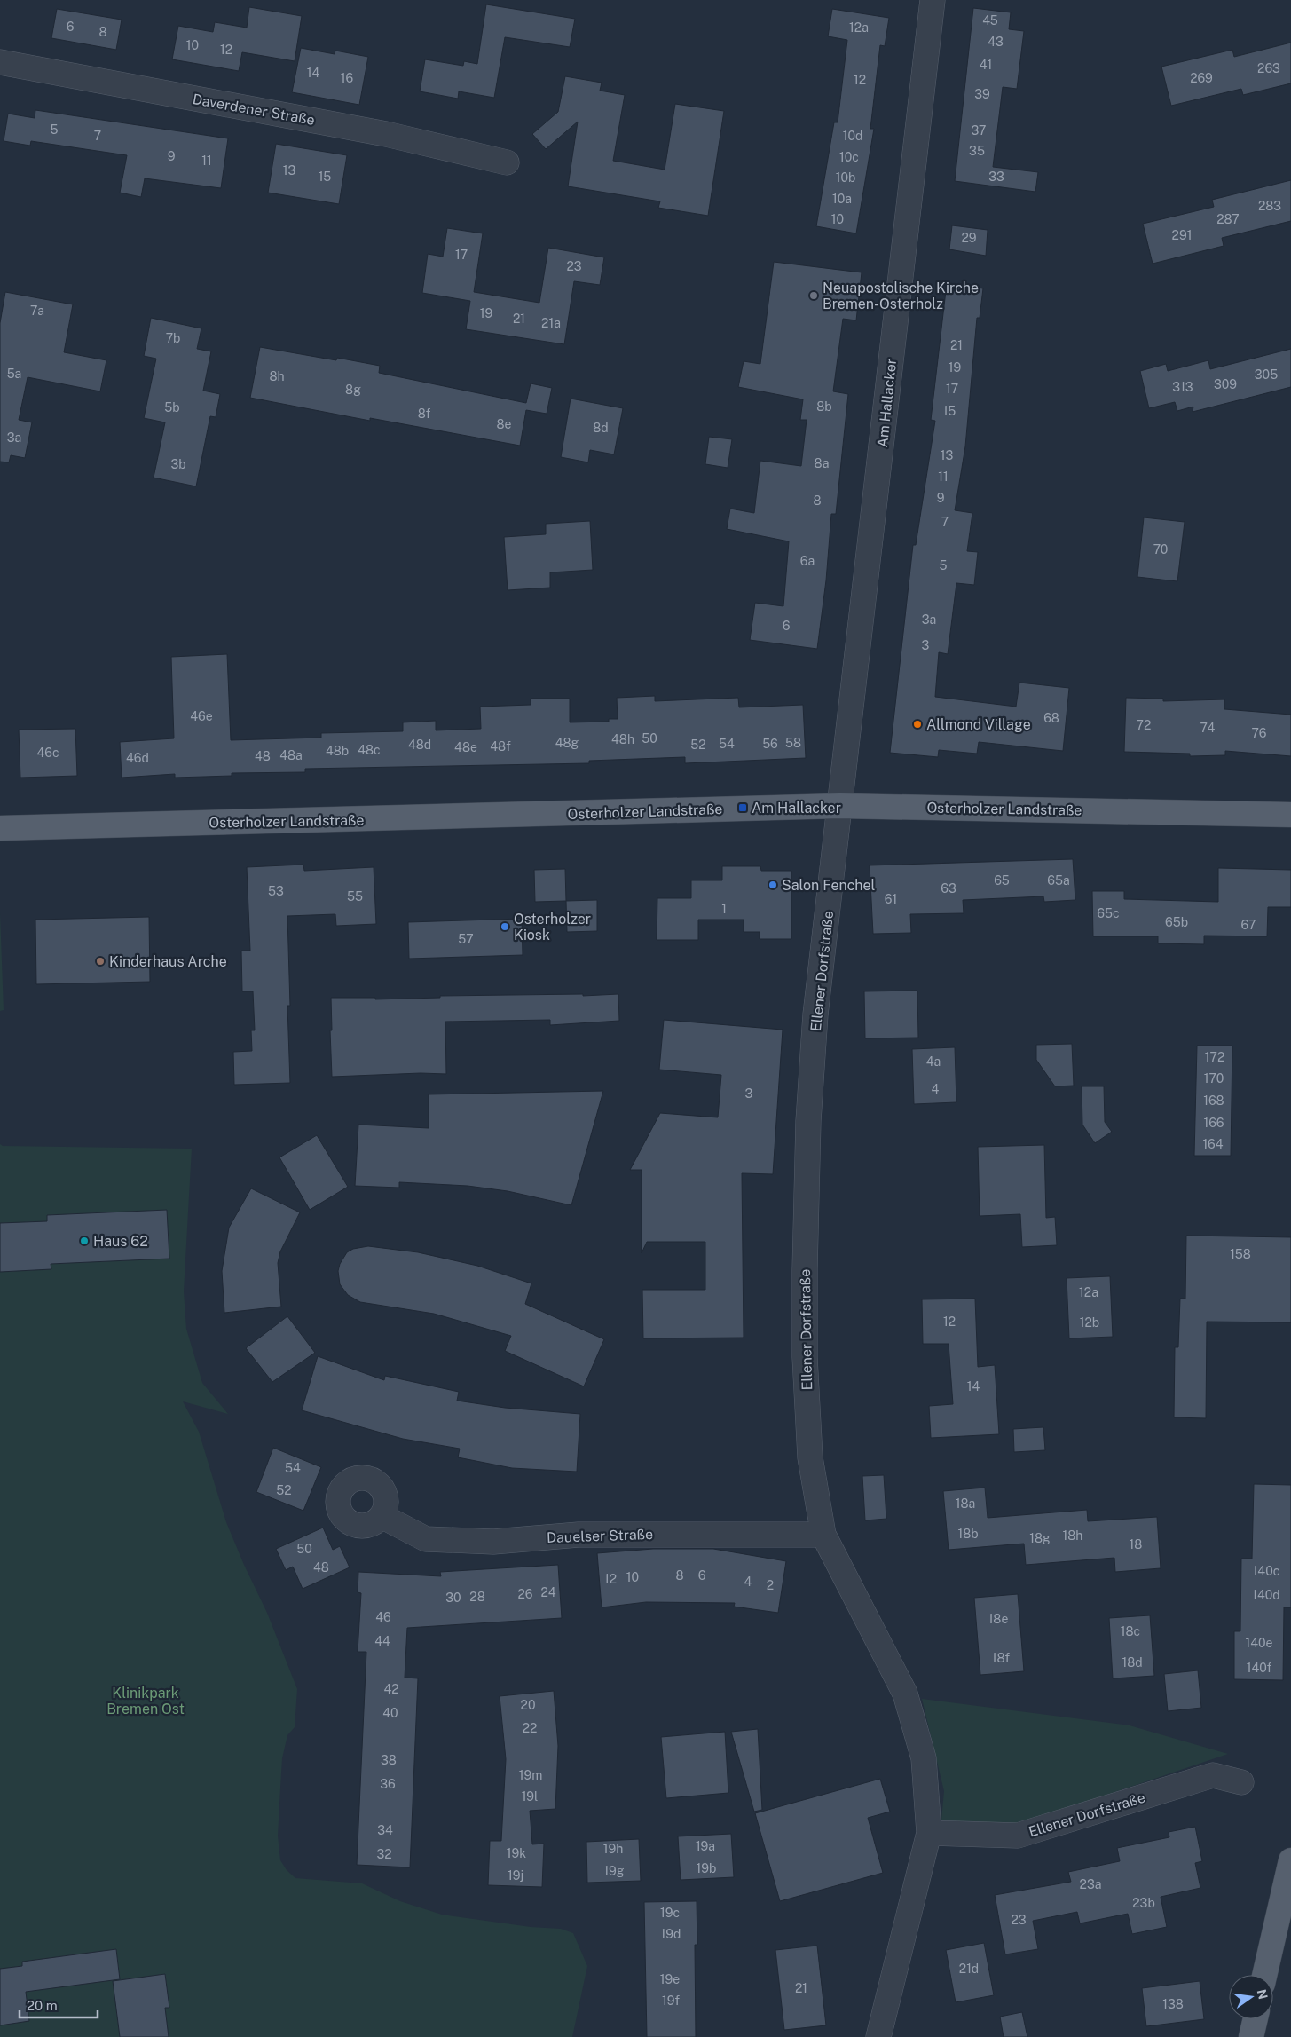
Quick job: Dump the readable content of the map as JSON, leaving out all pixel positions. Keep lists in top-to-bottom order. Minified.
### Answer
{"streets":{"main road":["Osterholzer Landstraße"],"street":["Daverdener Straße","Am Hallacker","Ellener Dorfstraße","Dauelser Straße"]},"crossings":[["Am Hallacker","Osterholzer Landstraße"],["Am Hallacker","Ellener Dorfstraße"],["Osterholzer Landstraße","Ellener Dorfstraße"],["Ellener Dorfstraße","Dauelser Straße"]],"parks":["Klinikpark Bremen Ost"],"places":{"other":["Neuapostolische Kirche Bremen-Osterholz","Allmond Village","Salon Fenchel","Osterholzer Kiosk","Kinderhaus Arche","Haus 62"],"transit":["Am Hallacker"]},"house_numbers":["45","6","12a","8","43","10","12","41","263","14","16","269","12","39","5","37","7","10d","35","9","10c","11","13","15","33","10b","10a","283","10","287","291","29","17","23","7a","19","21","21a","7b","21","19","5a","305","8h","309","313","17","8g","8b","5b","15","8f","8e","8d","3a","13","8a","3b","11","9","8","7","70","6a","5","3a","6","3","46e","68","72","74","76","50","48h","48g","58","54","56","48d","52","48f","48e","48c","48b","46c","48a","48","46d","65","65a","63","53","55","61","1","65c","65b","67","57","172","4a","170","4","3","168","166","164","158","12a","12","12b","14","54","52","18a","18b","18h","18g","18","50","48","140c","8","6","10","12","4","2","24","26","140d","28","30","46","18e","18c","44","140e","18f","18d","140f","42","20","40","22","38","19m","36","19l","34","19a","19h","19k","32","19b","19g","19j","23a","23b","19c","23","19d","21d","19e","21","19f","138"],"scale_bar":"20 m","north":"right"}
